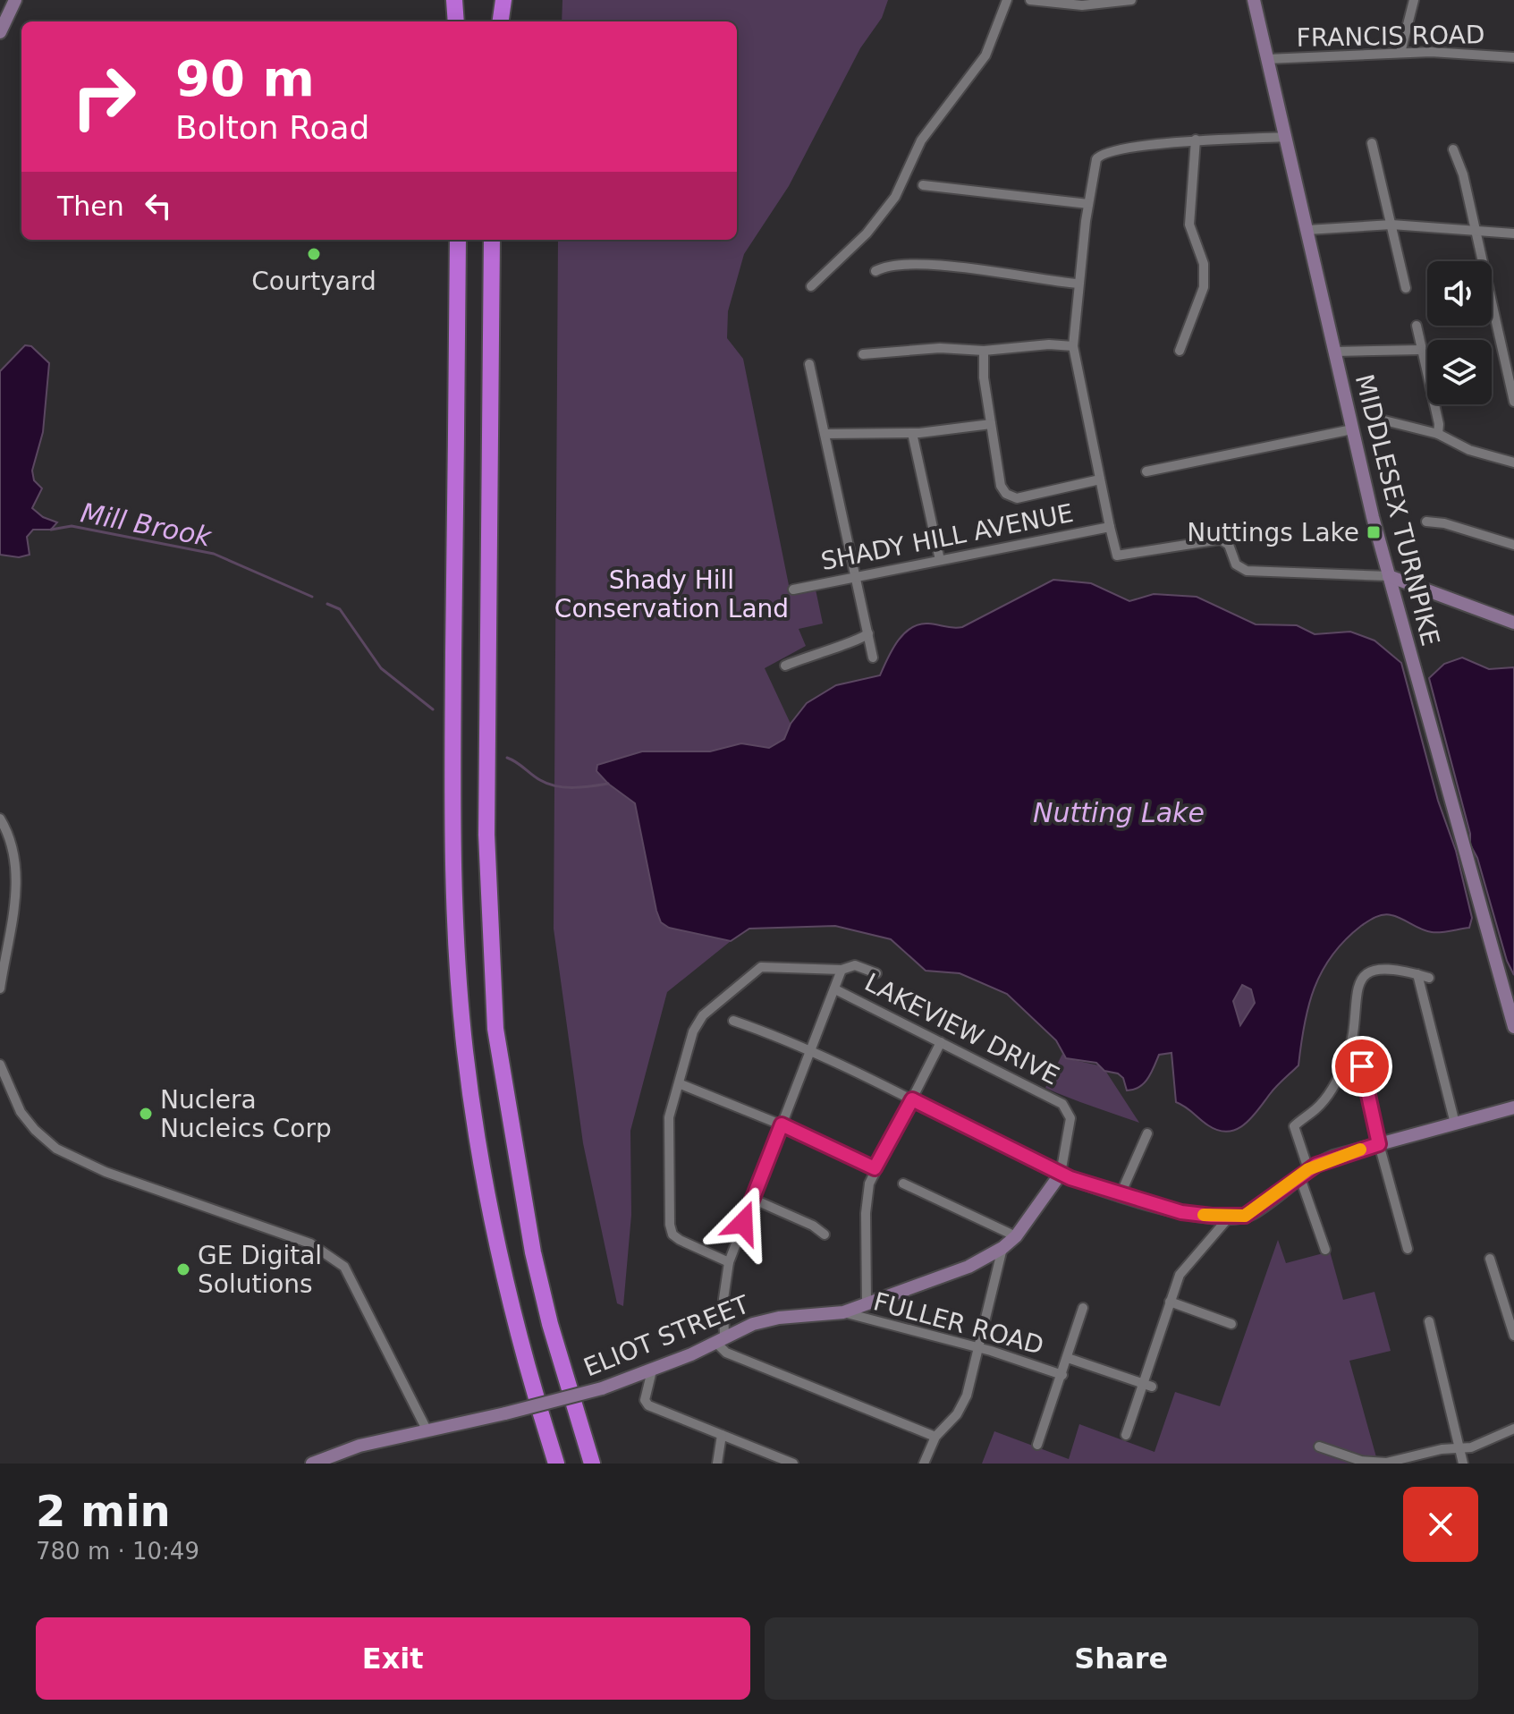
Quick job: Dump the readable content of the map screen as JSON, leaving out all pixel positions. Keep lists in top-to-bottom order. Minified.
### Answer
{"streets":{"street":["FRANCIS ROAD","MIDDLESEX TURNPIKE","SHADY HILL AVENUE","LAKEVIEW DRIVE","FULLER ROAD","ELIOT STREET"]},"crossings":[["FRANCIS ROAD","MIDDLESEX TURNPIKE"],["LAKEVIEW DRIVE","ELIOT STREET"],["FULLER ROAD","ELIOT STREET"]],"water":["Mill Brook","Nutting Lake"],"parks":["Shady Hill Conservation Land"],"places":{"other":["Courtyard","Nuclera Nucleics Corp","GE Digital Solutions"],"transit":["Nuttings Lake"]},"page":{"turn":["90 m","Bolton Road"],"then":"Then","heading":["2 min","780 m · 10:49"],"buttons":["Exit","Share"]}}
